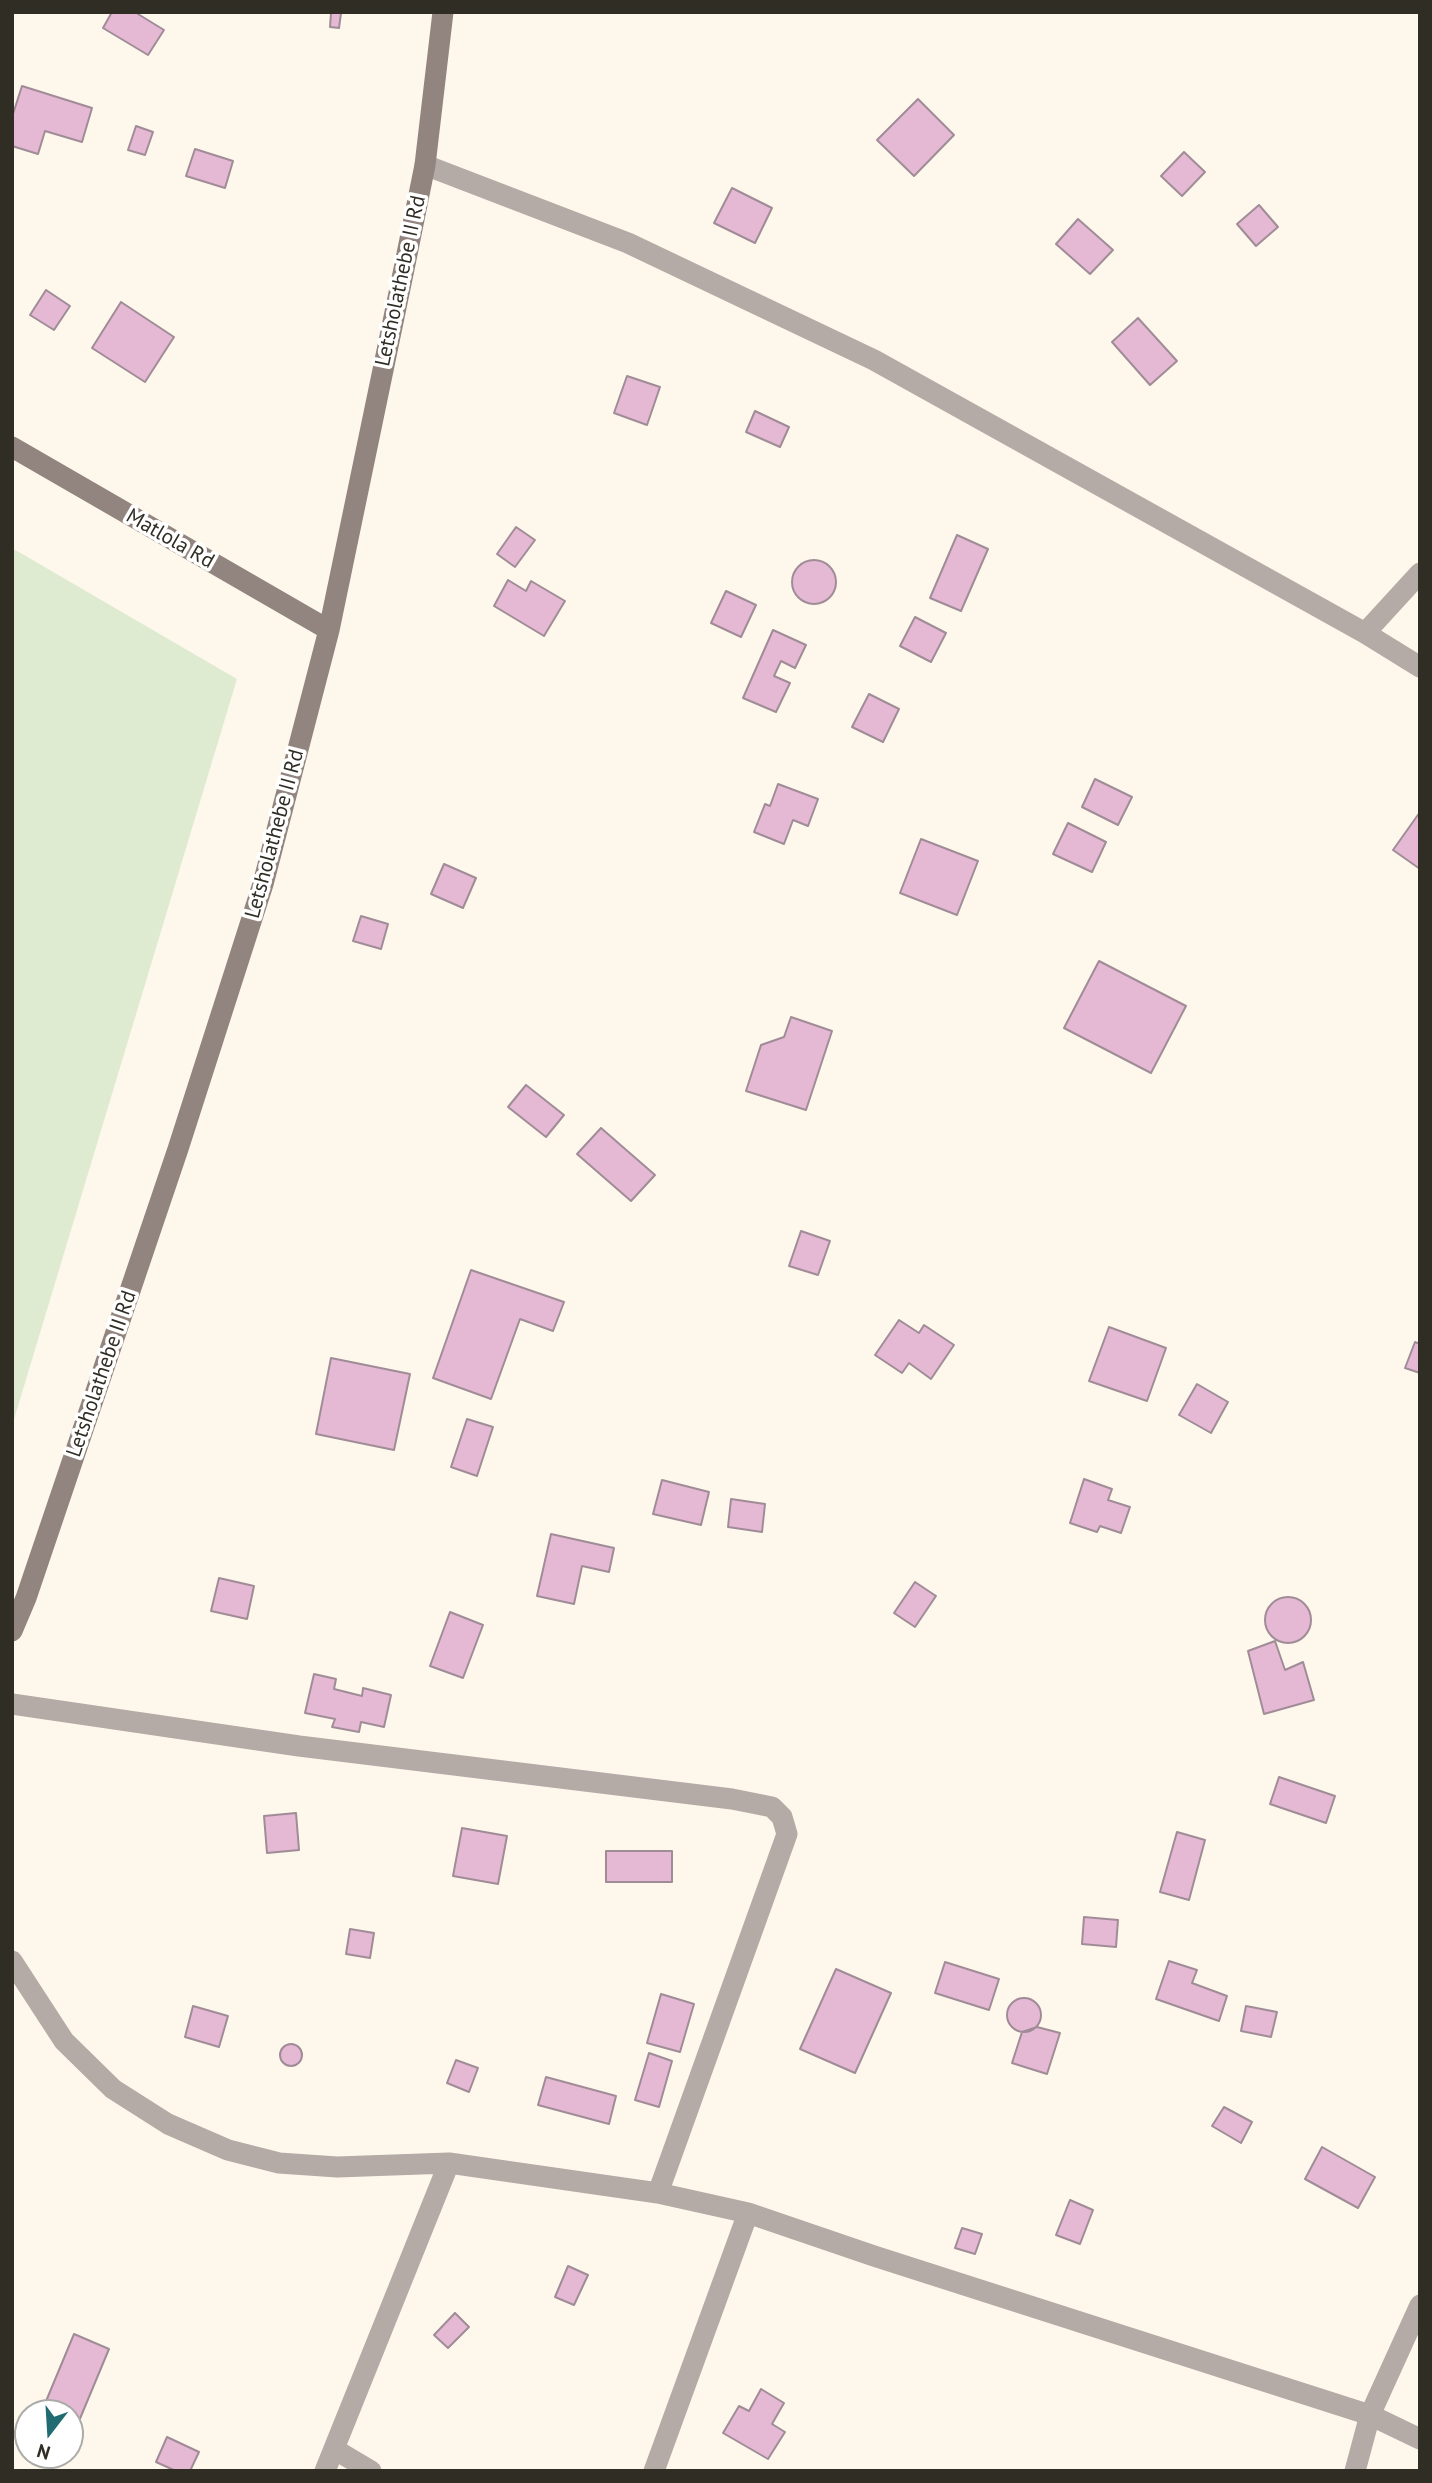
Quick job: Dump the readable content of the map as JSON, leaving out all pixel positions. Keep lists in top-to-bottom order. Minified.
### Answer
{"streets":{"street":["Letsholathebe II Rd","Matlola Rd"]},"crossings":[["Letsholathebe II Rd","Matlola Rd"]],"north":"bottom"}
